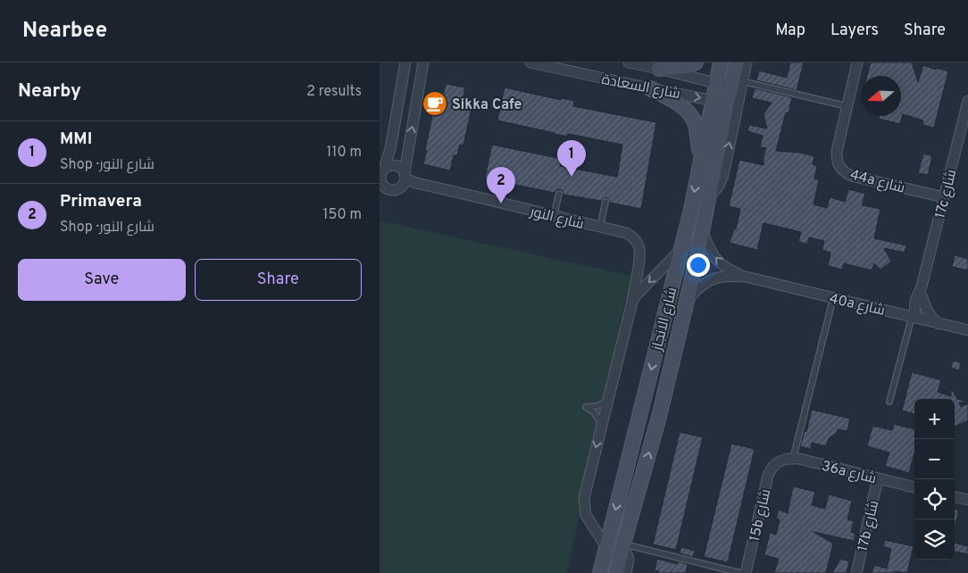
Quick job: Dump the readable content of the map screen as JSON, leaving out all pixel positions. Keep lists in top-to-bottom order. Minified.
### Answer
{"streets":{"street":["شارع السعادة","44a شارع","17c شارع","شارع النور","40a شارع","شارع الانجاز","36a شارع","15b شارع","17b شارع"]},"crossings":[["شارع السعادة","شارع الانجاز"],["44a شارع","17c شارع"],["17c شارع","40a شارع"],["شارع النور","شارع الانجاز"],["40a شارع","شارع الانجاز"],["36a شارع","15b شارع"],["36a شارع","17b شارع"]],"places":{"cafe":["Sikka Cafe"]},"north":"left","page":{"header":"Nearbee","nav":["Map","Layers","Share"],"heading":["Nearby","2 results"],"list":[{"mark":"1","name":"MMI","note":"Shop · شارع النور","value":"110 m"},{"mark":"2","name":"Primavera","note":"Shop · شارع النور","value":"150 m"}],"pins":["1","2"],"buttons":["Save","Share"],"map_buttons":["+","−"]}}
